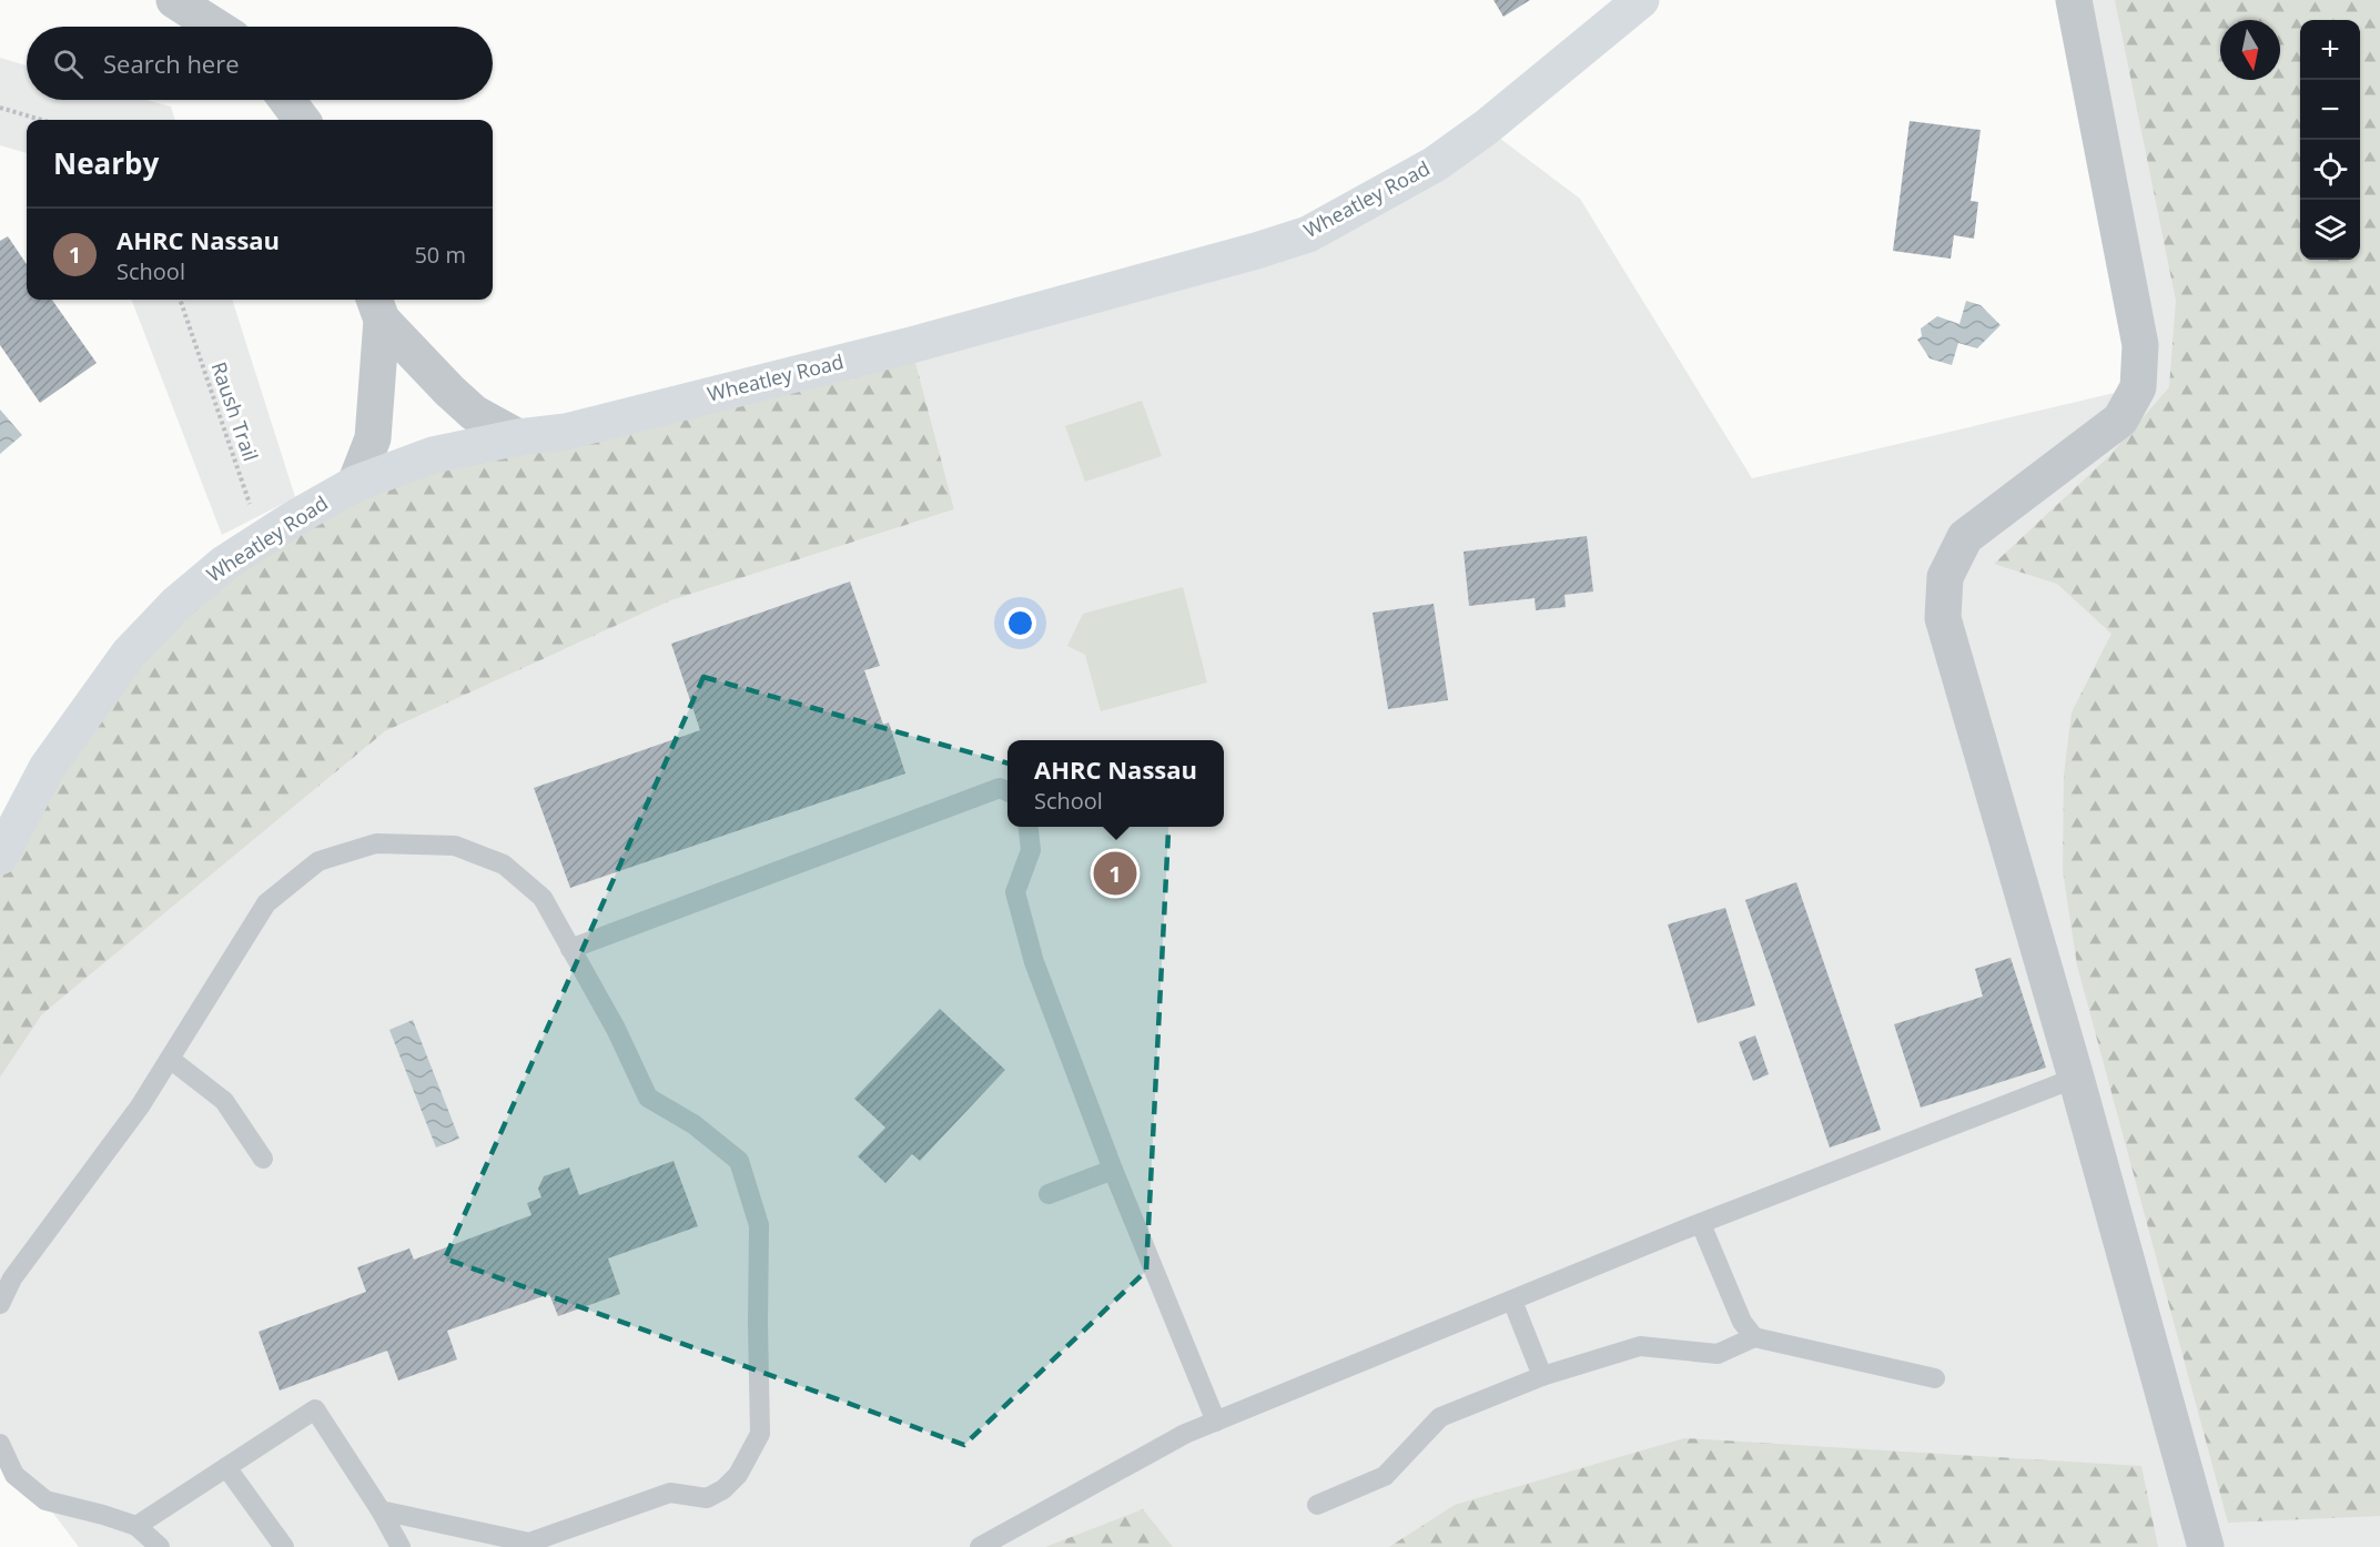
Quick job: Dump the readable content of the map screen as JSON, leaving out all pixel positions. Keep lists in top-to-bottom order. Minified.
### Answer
{"streets":{"main road":["Wheatley Road"],"path":["Raush Trail"]},"crossings":[["Wheatley Road","Raush Trail"]],"north":"bottom","page":{"map_buttons":["+","−"],"search":"Search here","heading":"Nearby","list":[{"mark":"1","name":"AHRC Nassau","note":"School","value":"50 m"}],"popup":["AHRC Nassau","School"],"pins":"1"}}
